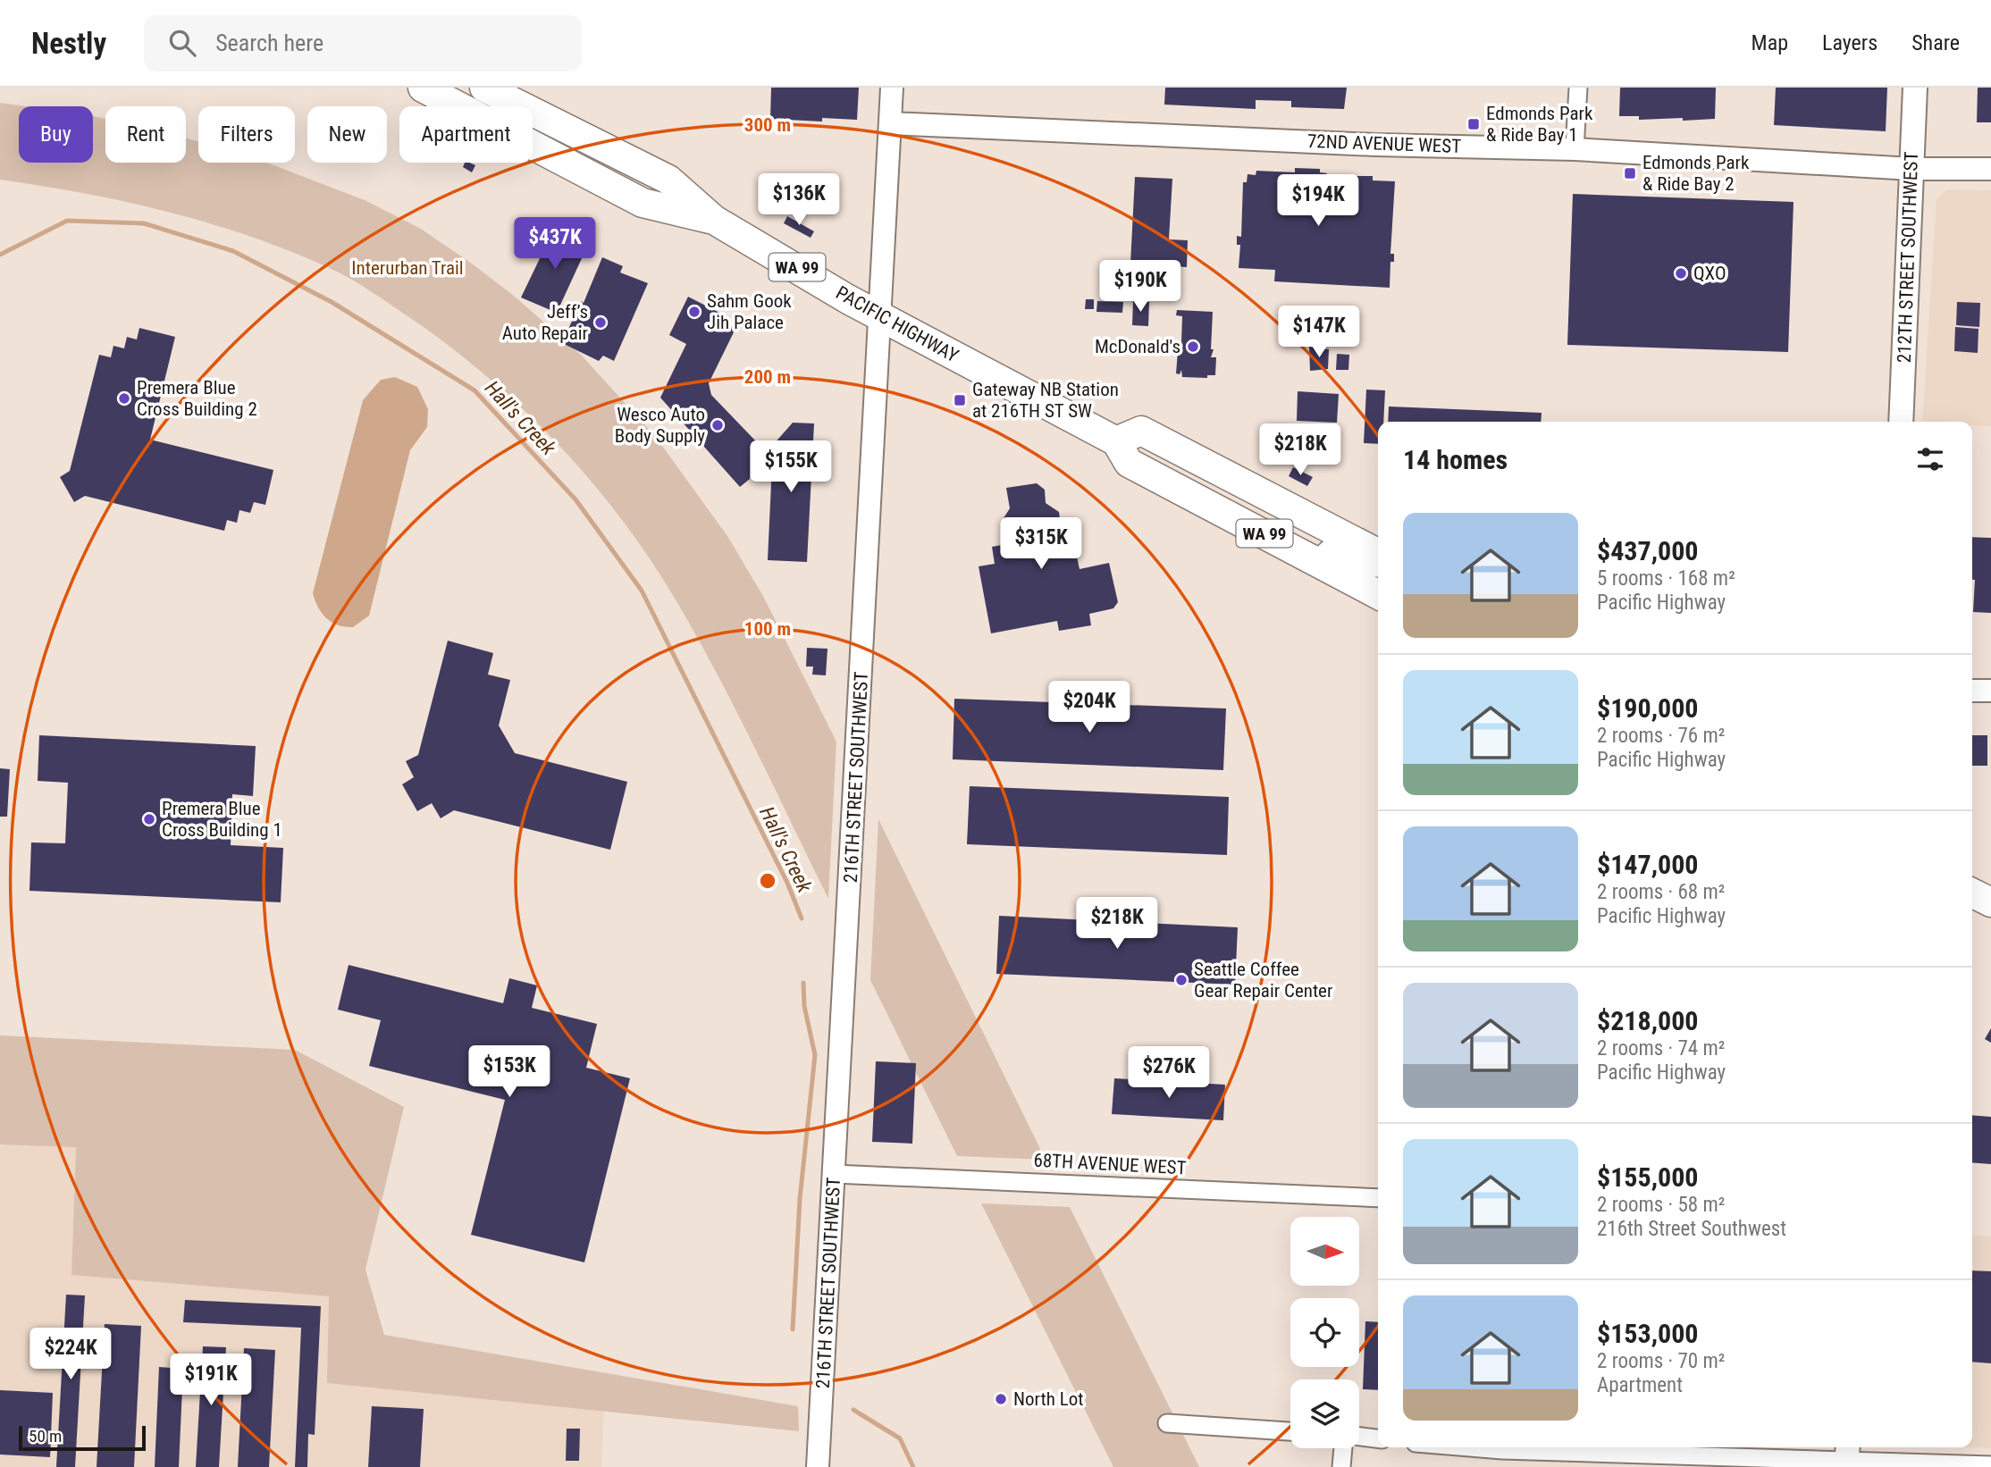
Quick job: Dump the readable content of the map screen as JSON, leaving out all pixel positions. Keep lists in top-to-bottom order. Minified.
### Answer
{"streets":{"highway":["WA 99","PACIFIC HIGHWAY"],"main road":["212TH STREET SOUTHWEST"],"street":["72ND AVENUE WEST","216TH STREET SOUTHWEST","68TH AVENUE WEST"]},"crossings":[["72ND AVENUE WEST","212TH STREET SOUTHWEST"],["72ND AVENUE WEST","216TH STREET SOUTHWEST"],["WA 99","PACIFIC HIGHWAY"],["PACIFIC HIGHWAY","216TH STREET SOUTHWEST"],["216TH STREET SOUTHWEST","68TH AVENUE WEST"]],"water":["Hall's Creek"],"parks":["Interurban Trail"],"places":{"transit":["Edmonds Park & Ride Bay 1","Edmonds Park & Ride Bay 2","Gateway NB Station at 216TH ST SW"],"other":["QXO","Sahm Gook Jih Palace","Jeff’s Auto Repair","McDonald's","Premera Blue Cross Building 2","Wesco Auto Body Supply","Premera Blue Cross Building 1","Seattle Coffee Gear Repair Center","North Lot"]},"scale_bar":"50 m","north":"right","page":{"header":"Nestly","search":"Search here","nav":["Map","Layers","Share"],"chip":["Buy","Rent","Filters","New","Apartment"],"price":["$136K","$194K","$437K","$190K","$147K","$218K","$155K","$315K","$204K","$218K","$153K","$276K","$224K","$191K"],"heading":"14 homes","list":[{"name":"$437,000","note":"5 rooms · 168 m² · Pacific Highway"},{"name":"$190,000","note":"2 rooms · 76 m² · Pacific Highway"},{"name":"$147,000","note":"2 rooms · 68 m² · Pacific Highway"},{"name":"$218,000","note":"2 rooms · 74 m² · Pacific Highway"},{"name":"$155,000","note":"2 rooms · 58 m² · 216th Street Southwest"},{"name":"$153,000","note":"2 rooms · 70 m² · Apartment"}],"scale":"50 m"},"rings":["300 m","200 m","100 m"]}
